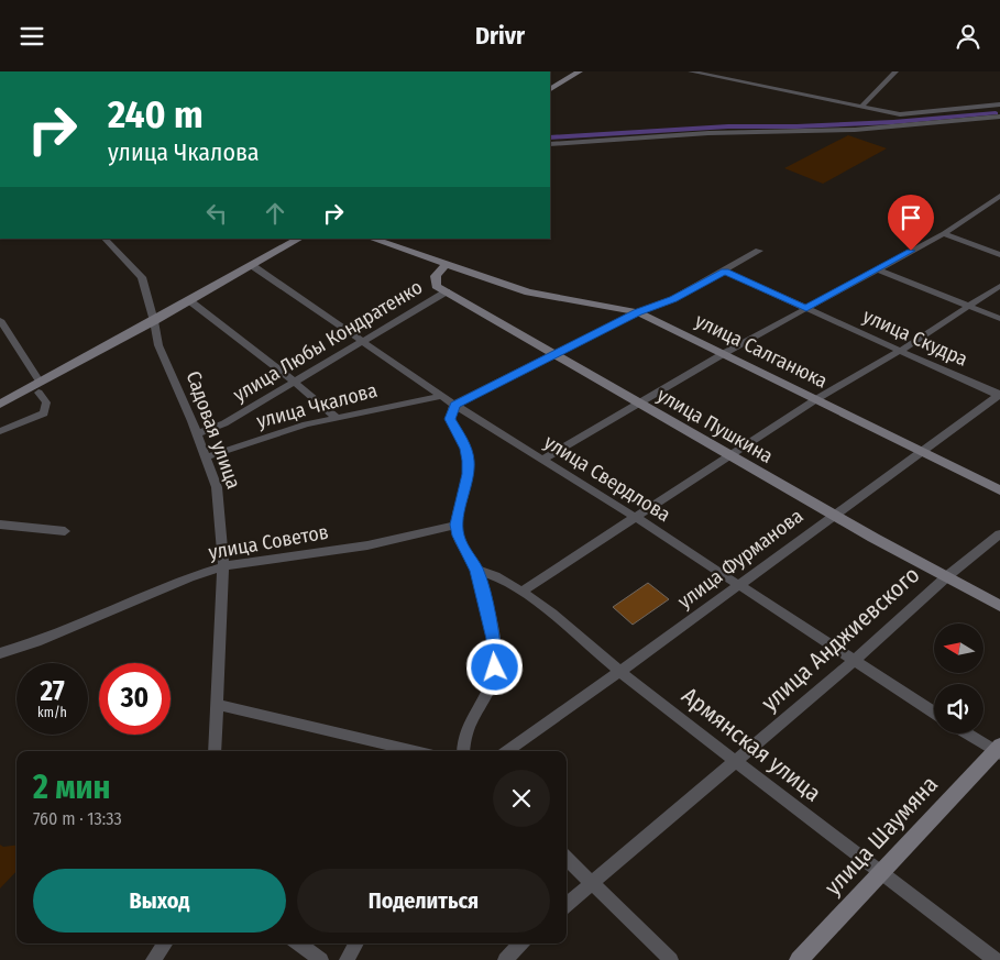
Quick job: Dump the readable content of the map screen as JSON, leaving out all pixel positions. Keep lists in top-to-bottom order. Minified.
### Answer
{"streets":{"street":["улица Скудра","улица Любы Кондратенко","улица Салганюка","улица Чкалова","улица Пушкина","Садовая улица","улица Свердлова","улица Советов","улица Фурманова","улица Анджиевского","Армянская улица","улица Шаумяна"]},"crossings":[["улица Скудра","улица Фурманова"],["улица Любы Кондратенко","улица Пушкина"],["улица Любы Кондратенко","Садовая улица"],["улица Любы Кондратенко","улица Свердлова"],["улица Салганюка","улица Фурманова"],["улица Чкалова","Садовая улица"],["улица Чкалова","улица Свердлова"],["улица Пушкина","улица Фурманова"],["улица Пушкина","улица Анджиевского"],["Садовая улица","улица Советов"],["улица Свердлова","улица Фурманова"],["улица Свердлова","улица Анджиевского"],["улица Фурманова","Армянская улица"],["улица Анджиевского","Армянская улица"],["Армянская улица","улица Шаумяна"]],"north":"left","page":{"header":"Drivr","turn":["240 m","улица Чкалова"],"speed":"27 km/h","limit":"30","heading":["2 мин","760 m · 13:33"],"buttons":["Выход","Поделиться"]}}
